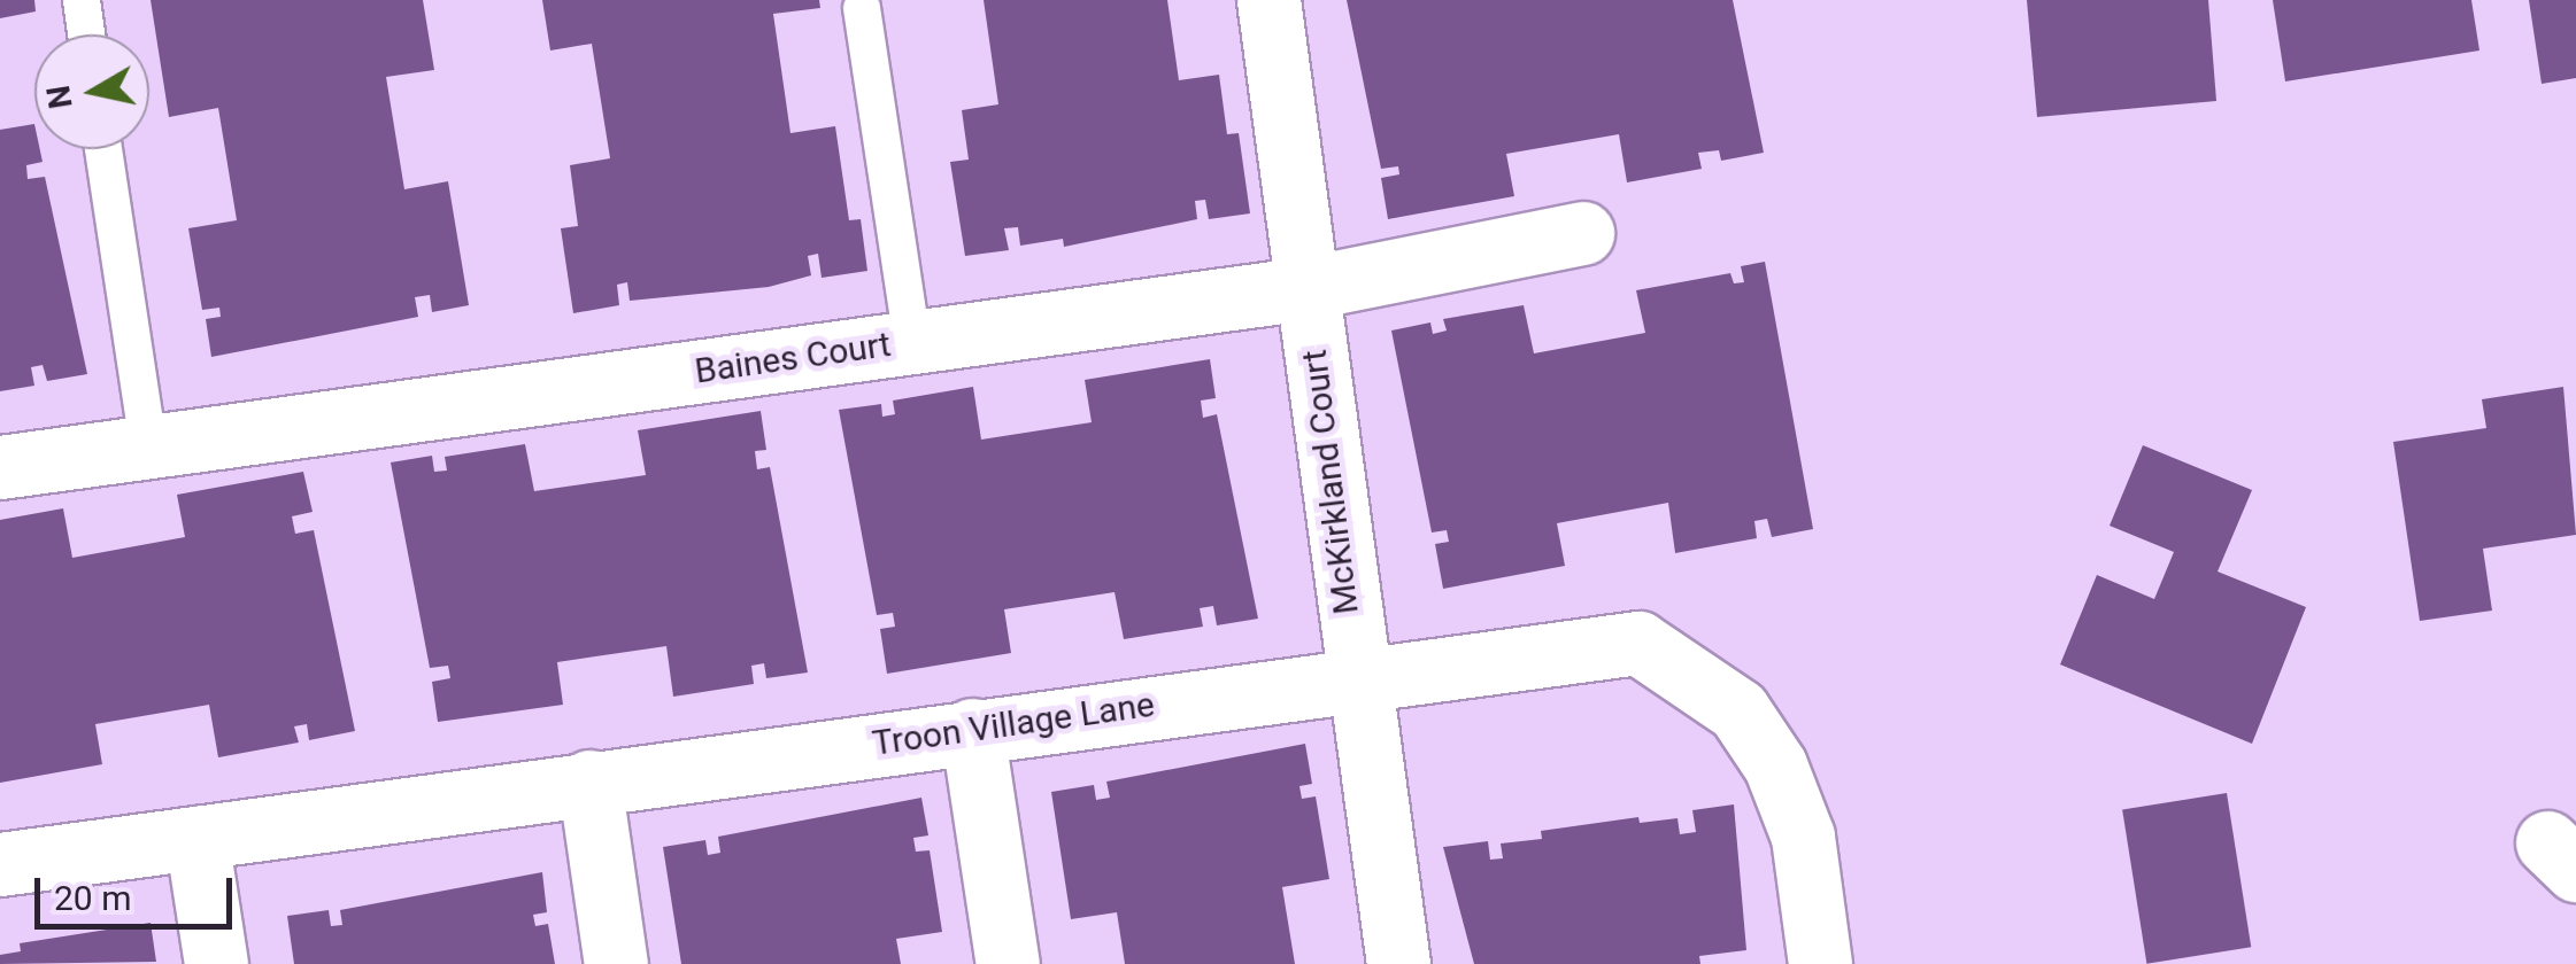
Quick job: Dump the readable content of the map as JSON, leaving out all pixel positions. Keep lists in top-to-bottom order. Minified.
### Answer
{"streets":{"street":["Baines Court","McKirkland Court","Troon Village Lane"]},"crossings":[["Baines Court","McKirkland Court"],["McKirkland Court","Troon Village Lane"]],"scale_bar":"20 m","north":"left"}
